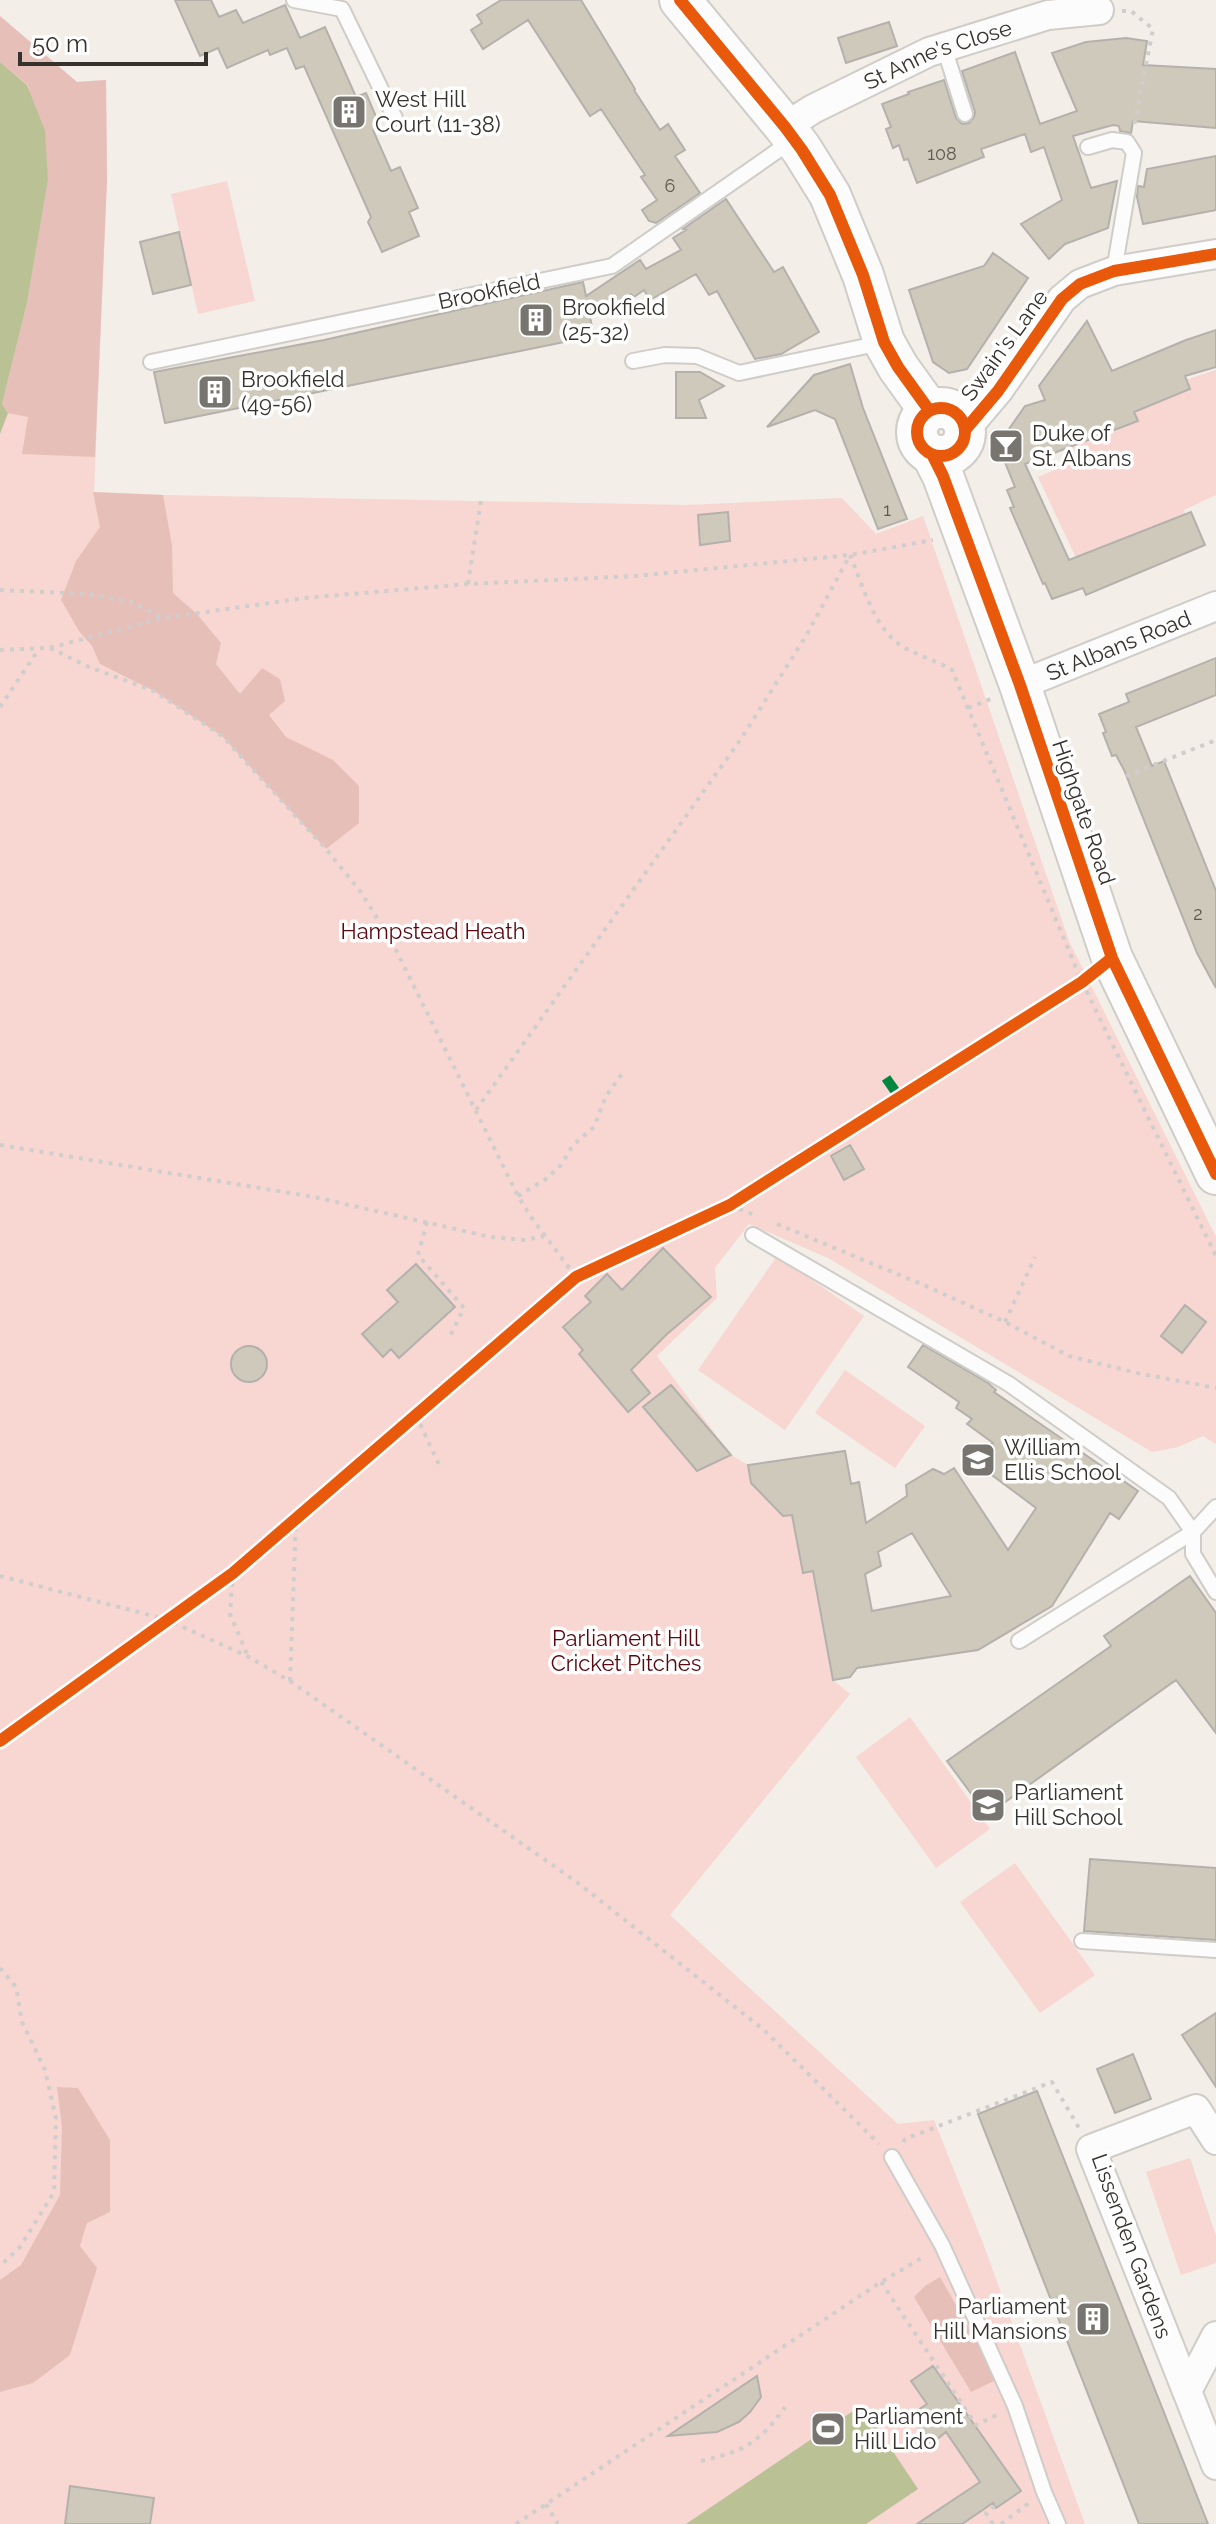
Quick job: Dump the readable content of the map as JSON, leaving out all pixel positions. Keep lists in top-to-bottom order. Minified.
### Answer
{"streets":{"street":["St Anne's Close","Swain's Lane","St Albans Road","Highgate Road","Lissenden Gardens"],"lane":["Brookfield"]},"crossings":[["St Anne's Close","Brookfield"],["Swain's Lane","Highgate Road"],["St Albans Road","Highgate Road"]],"parks":["Hampstead Heath","Parliament Hill Cricket Pitches"],"places":{"building":["West Hill Court (11-38)","Brookfield (25-32)","Brookfield (49-56)","Parliament Hill Mansions"],"bar":["Duke of St. Albans"],"school or university":["William Ellis School","Parliament Hill School"],"sports":["Parliament Hill Lido"]},"house_numbers":["108","6","1","2"],"scale_bar":"50 m"}
